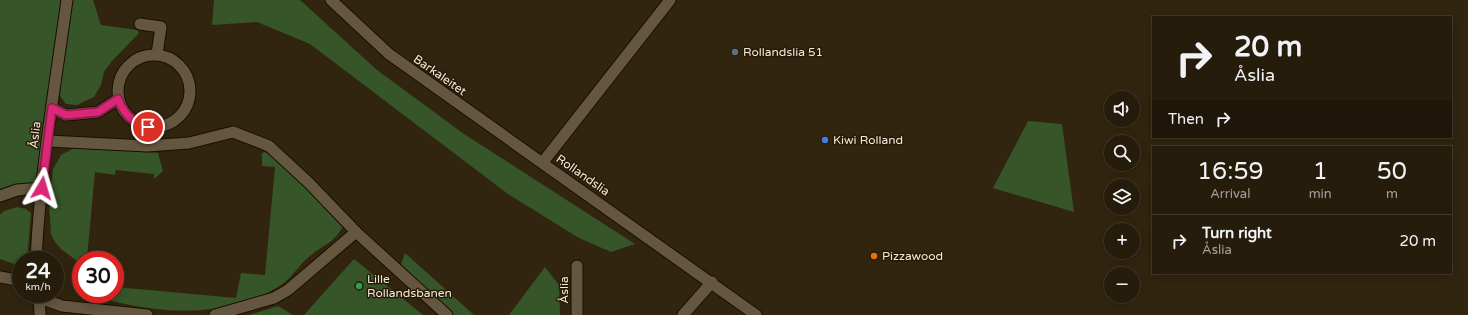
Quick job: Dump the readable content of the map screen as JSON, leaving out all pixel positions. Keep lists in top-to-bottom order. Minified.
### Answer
{"streets":{"street":["Barkaleitet","Åslia","Rollandslia"]},"crossings":[["Barkaleitet","Rollandslia"]],"places":["Rollandslia 51","Kiwi Rolland","Pizzawood","Lille Rollandsbanen"],"page":{"turn":["20 m","Åslia"],"map_buttons":["+","−"],"then":"Then","eta":["16:59","Arrival","1","min","50","m"],"list":[{"name":"Turn right","note":"Åslia","value":"20 m"}],"speed":"24 km/h","limit":"30"}}
